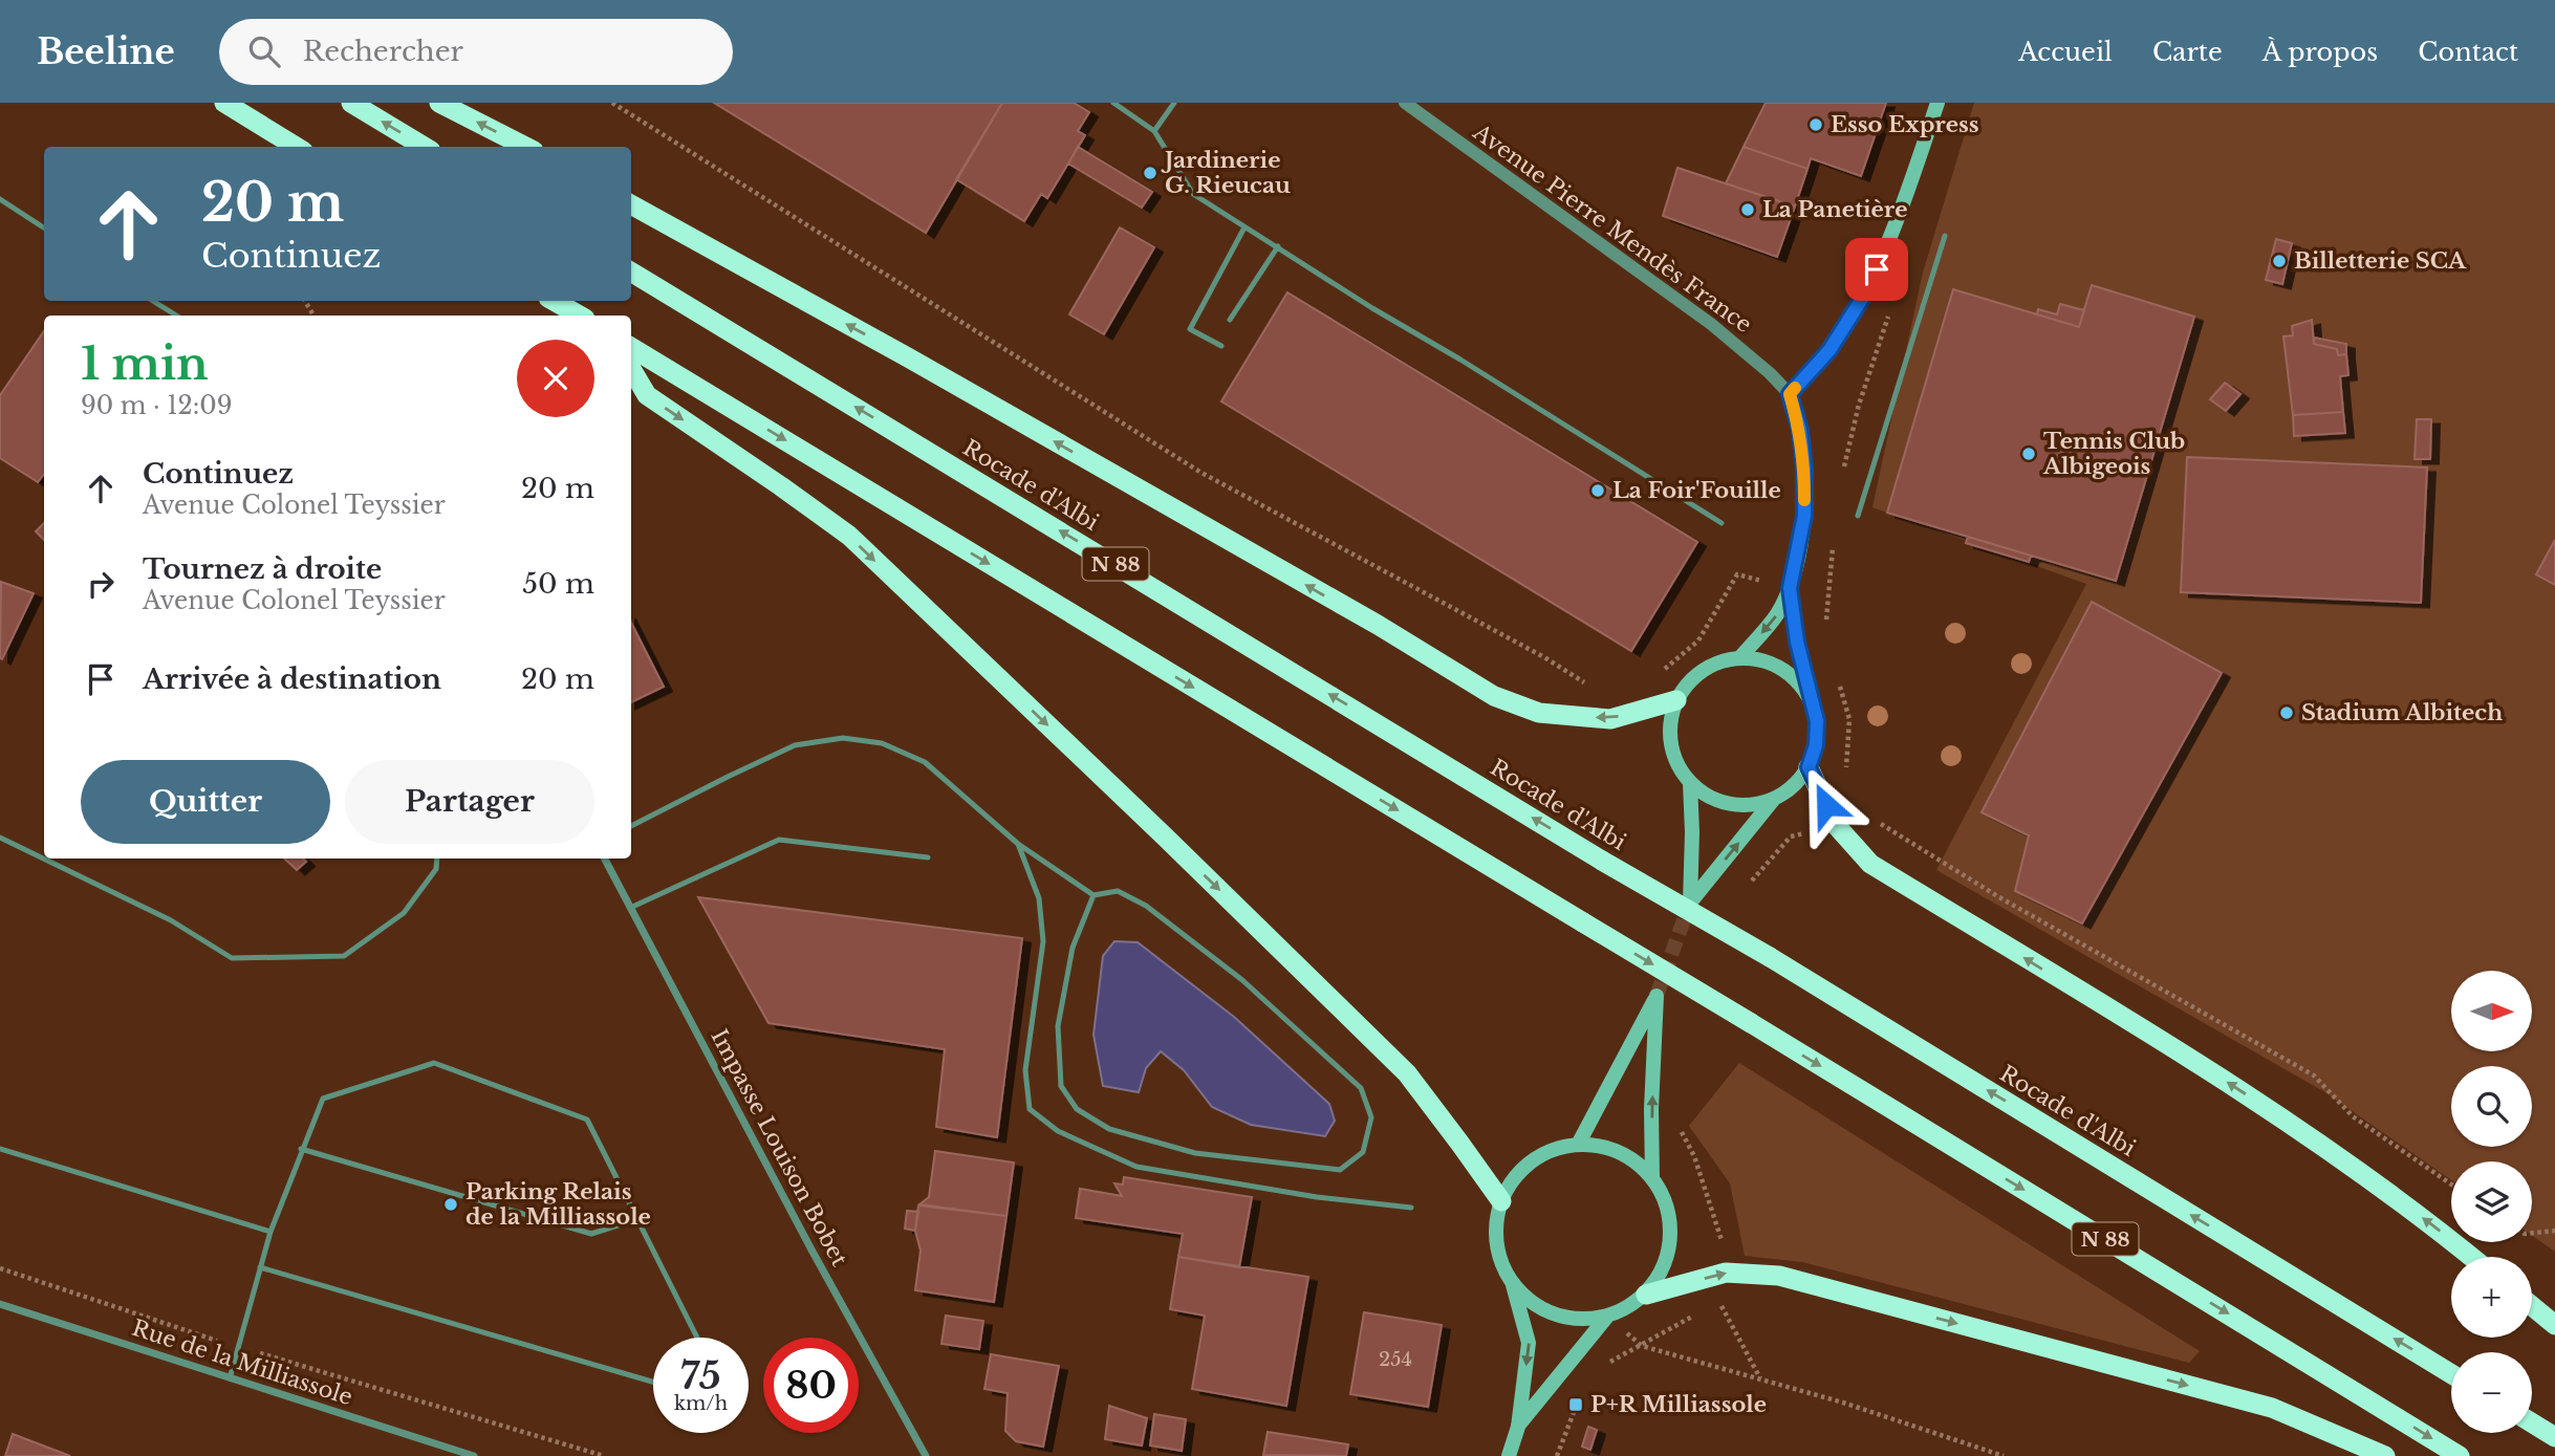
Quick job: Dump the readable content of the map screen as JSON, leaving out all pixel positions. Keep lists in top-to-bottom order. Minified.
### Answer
{"streets":{"highway":["Rocade d'Albi","N 88"],"street":["Avenue Pierre Mendès France","Impasse Louison Bobet","Rue de la Milliassole"]},"places":{"other":["Esso Express","Jardinerie G. Rieucau","La Panetière","Billetterie SCA","Tennis Club Albigeois","La Foir'Fouille","Stadium Albitech","Parking Relais de la Milliassole"],"transit":["P+R Milliassole"]},"house_numbers":["254"],"north":"right","page":{"header":"Beeline","search":"Rechercher","nav":["Accueil","Carte","À propos","Contact"],"turn":["20 m","Continuez"],"heading":["1 min","90 m · 12:09"],"list":[{"name":"Continuez","note":"Avenue Colonel Teyssier","value":"20 m"},{"name":"Tournez à droite","note":"Avenue Colonel Teyssier","value":"50 m"},{"name":"Arrivée à destination","value":"20 m"}],"buttons":["Quitter","Partager"],"map_buttons":["+","−"],"speed":"75 km/h","limit":"80"}}
